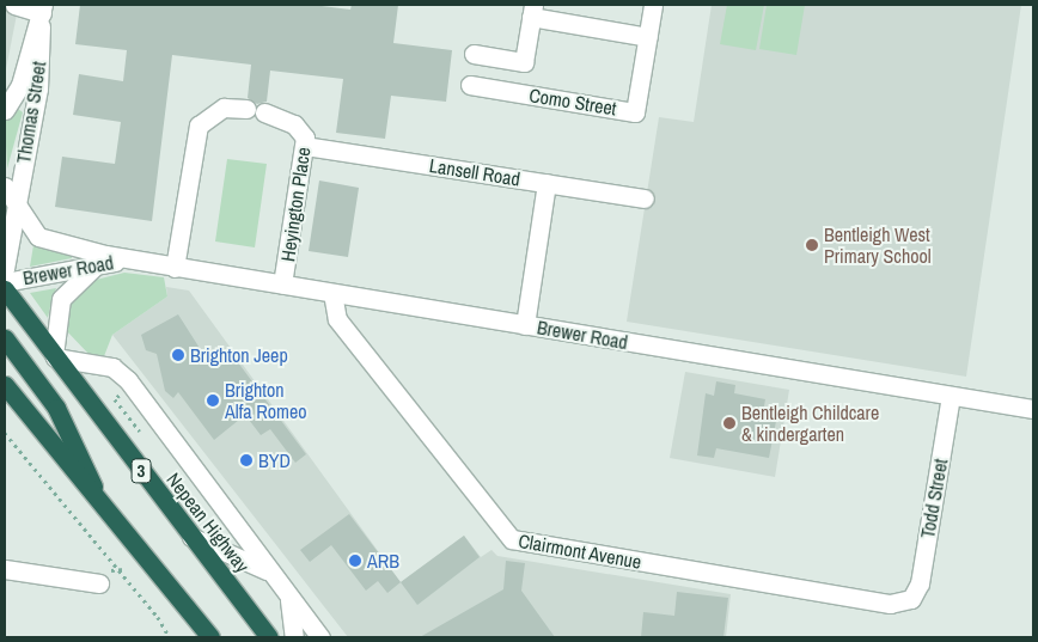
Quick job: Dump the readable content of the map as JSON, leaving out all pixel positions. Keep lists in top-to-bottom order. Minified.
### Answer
{"streets":{"highway":["3","Nepean Highway"],"street":["Como Street","Thomas Street","Lansell Road","Heyington Place","Brewer Road","Todd Street","Clairmont Avenue"]},"crossings":[["Thomas Street","Brewer Road"],["Lansell Road","Heyington Place"],["Heyington Place","Brewer Road"],["Brewer Road","Todd Street"],["Brewer Road","Clairmont Avenue"],["Todd Street","Clairmont Avenue"]],"places":["Bentleigh West Primary School","Brighton Jeep","Brighton Alfa Romeo","Bentleigh Childcare & kindergarten","BYD","ARB"]}
